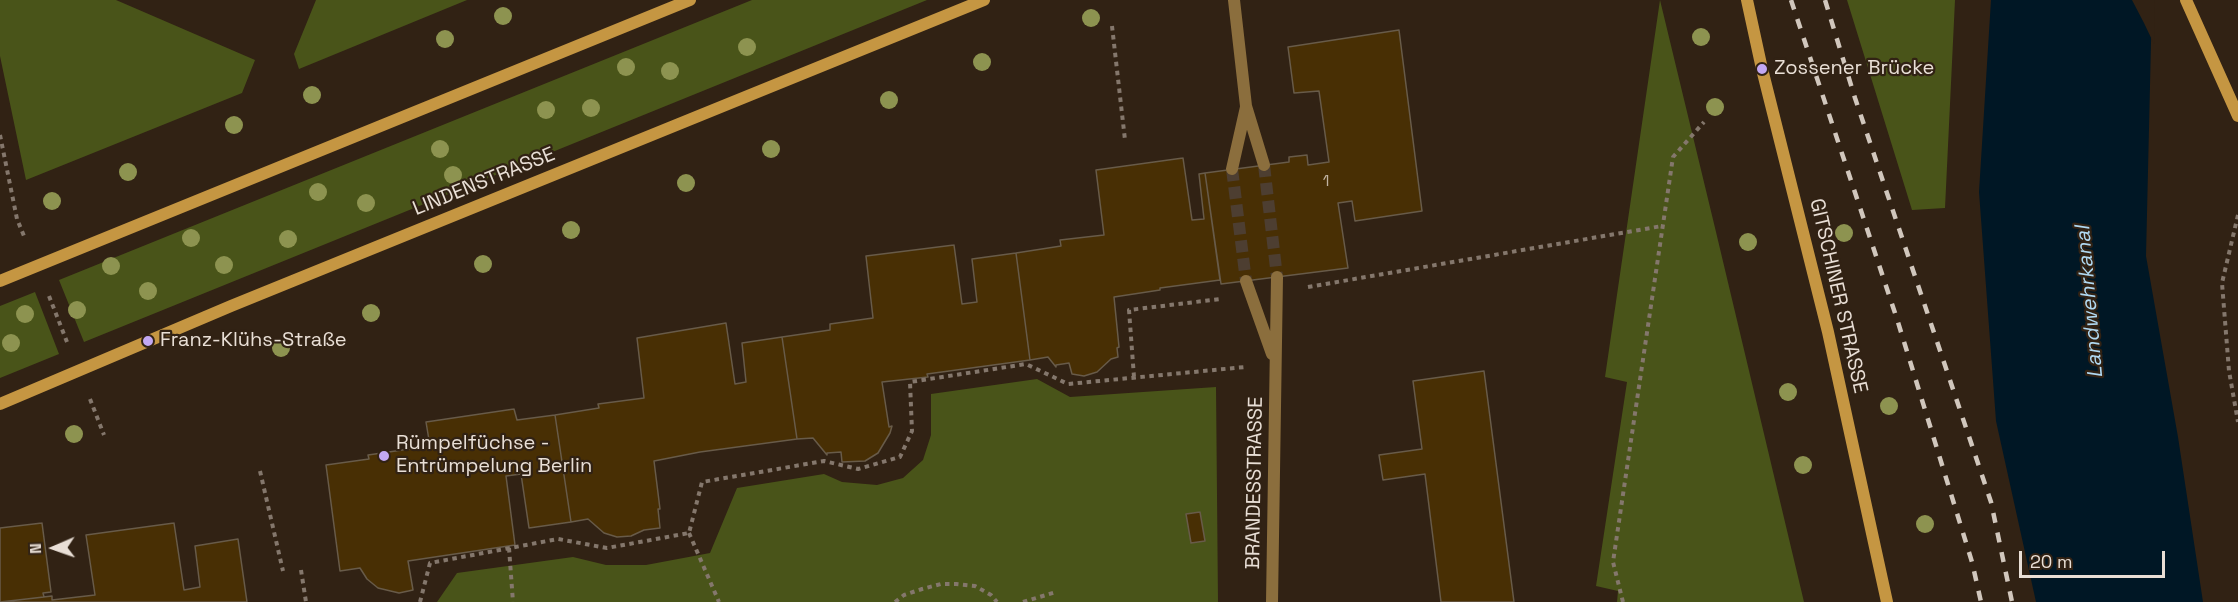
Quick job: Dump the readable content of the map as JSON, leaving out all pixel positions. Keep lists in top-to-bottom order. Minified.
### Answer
{"streets":{"main road":["LINDENSTRASSE","GITSCHINER STRASSE"],"street":["BRANDESSTRASSE"]},"water":["Landwehrkanal"],"places":["Zossener Brücke","Franz-Klühs-Straße","Rümpelfüchse - Entrümpelung Berlin"],"house_numbers":["1"],"scale_bar":"20 m","north":"left"}
